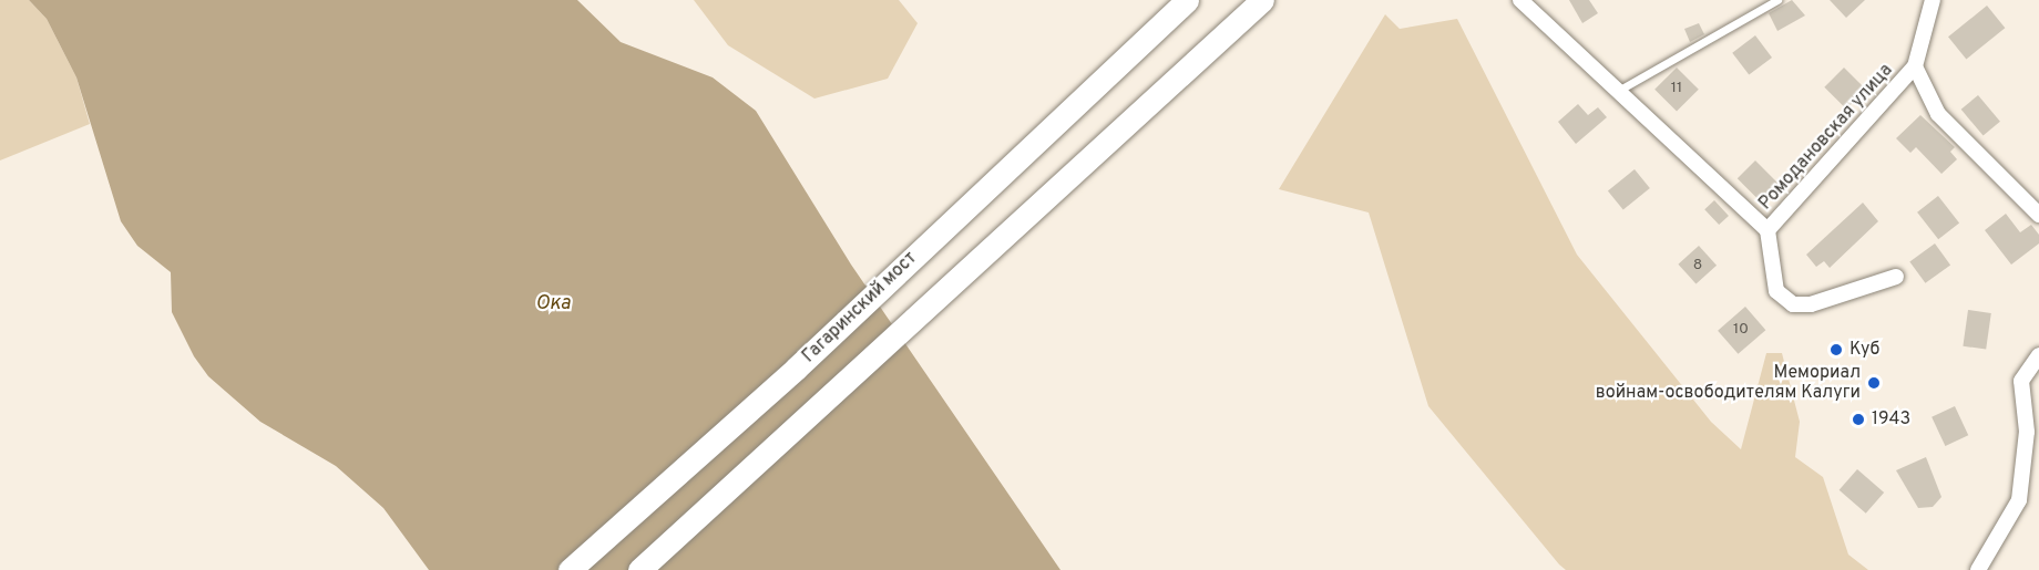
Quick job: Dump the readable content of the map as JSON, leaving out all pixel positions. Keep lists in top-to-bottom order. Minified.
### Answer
{"streets":{"main road":["Гагаринский мост"],"street":["Ромодановская улица"]},"water":["Ока"],"places":["Куб","Мемориал войнам-освободителям Калуги","1943"],"house_numbers":["11","8","10"]}
